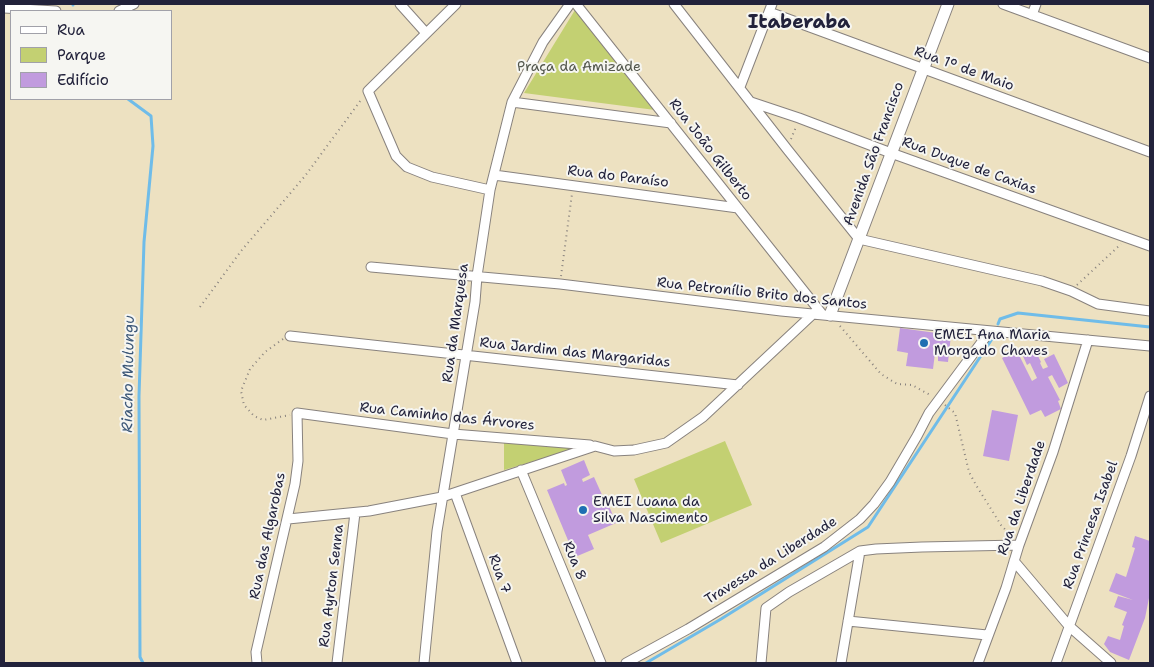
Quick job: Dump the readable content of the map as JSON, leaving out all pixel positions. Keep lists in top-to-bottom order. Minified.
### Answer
{"streets":{"street":["Rua 1º de Maio","Rua João Gilberto","Avenida São Francisco","Rua Duque de Caxias","Rua do Paraíso","Rua Petronílio Brito dos Santos","Rua da Marquesa","Rua Jardim das Margaridas","Rua Caminho das Árvores","Rua da Liberdade","Rua Princesa Isabel","Rua das Algarobas","Rua 8","Travessa da Liberdade","Rua 7","Rua Ayrton Senna"]},"crossings":[["Rua 1º de Maio","Avenida São Francisco"],["Rua João Gilberto","Avenida São Francisco"],["Rua João Gilberto","Rua do Paraíso"],["Rua João Gilberto","Rua Petronílio Brito dos Santos"],["Rua João Gilberto","Rua Caminho das Árvores"],["Avenida São Francisco","Rua Duque de Caxias"],["Avenida São Francisco","Rua Petronílio Brito dos Santos"],["Avenida São Francisco","Rua Caminho das Árvores"],["Rua do Paraíso","Rua da Marquesa"],["Rua Petronílio Brito dos Santos","Rua da Marquesa"],["Rua Petronílio Brito dos Santos","Rua Caminho das Árvores"],["Rua Petronílio Brito dos Santos","Rua da Liberdade"],["Rua Petronílio Brito dos Santos","Travessa da Liberdade"],["Rua da Marquesa","Rua Jardim das Margaridas"],["Rua da Marquesa","Rua Caminho das Árvores"],["Rua Jardim das Margaridas","Rua Caminho das Árvores"],["Rua Caminho das Árvores","Rua das Algarobas"]],"districts":["Itaberaba"],"water":["Riacho Mulungu"],"parks":["Praça da Amizade"],"places":["EMEI Ana Maria Morgado Chaves","EMEI Luana da Silva Nascimento"],"legend":["Rua","Parque","Edifício"]}
